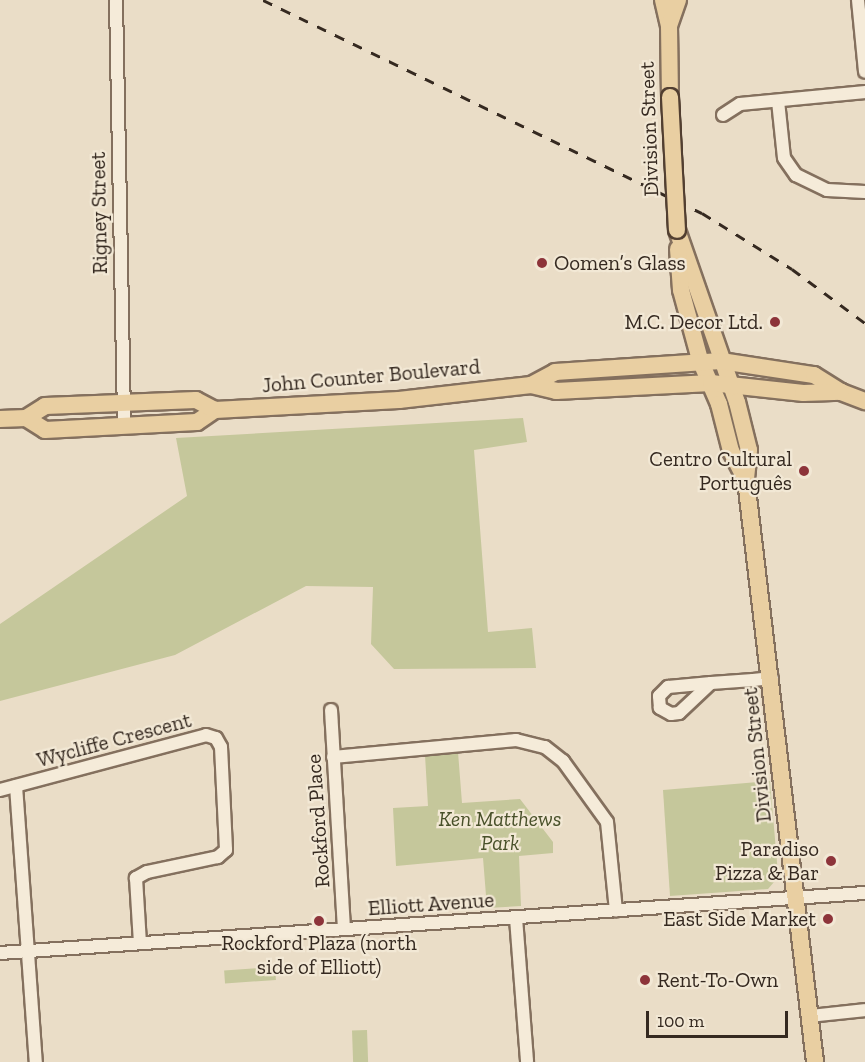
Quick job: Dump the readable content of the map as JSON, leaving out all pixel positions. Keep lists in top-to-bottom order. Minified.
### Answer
{"streets":{"main road":["Division Street","John Counter Boulevard"],"street":["Rigney Street","Wycliffe Crescent","Rockford Place","Elliott Avenue"]},"crossings":[["Division Street","Elliott Avenue"],["Rigney Street","John Counter Boulevard"],["Wycliffe Crescent","Elliott Avenue"],["Rockford Place","Elliott Avenue"]],"parks":["Ken Matthews Park"],"places":["Oomen’s Glass","M.C. Decor Ltd.","Centro Cultural Português","Paradiso Pizza & Bar","East Side Market","Rockford Plaza (north side of Elliott)","Rent-To-Own"],"scale_bar":"100 m"}
